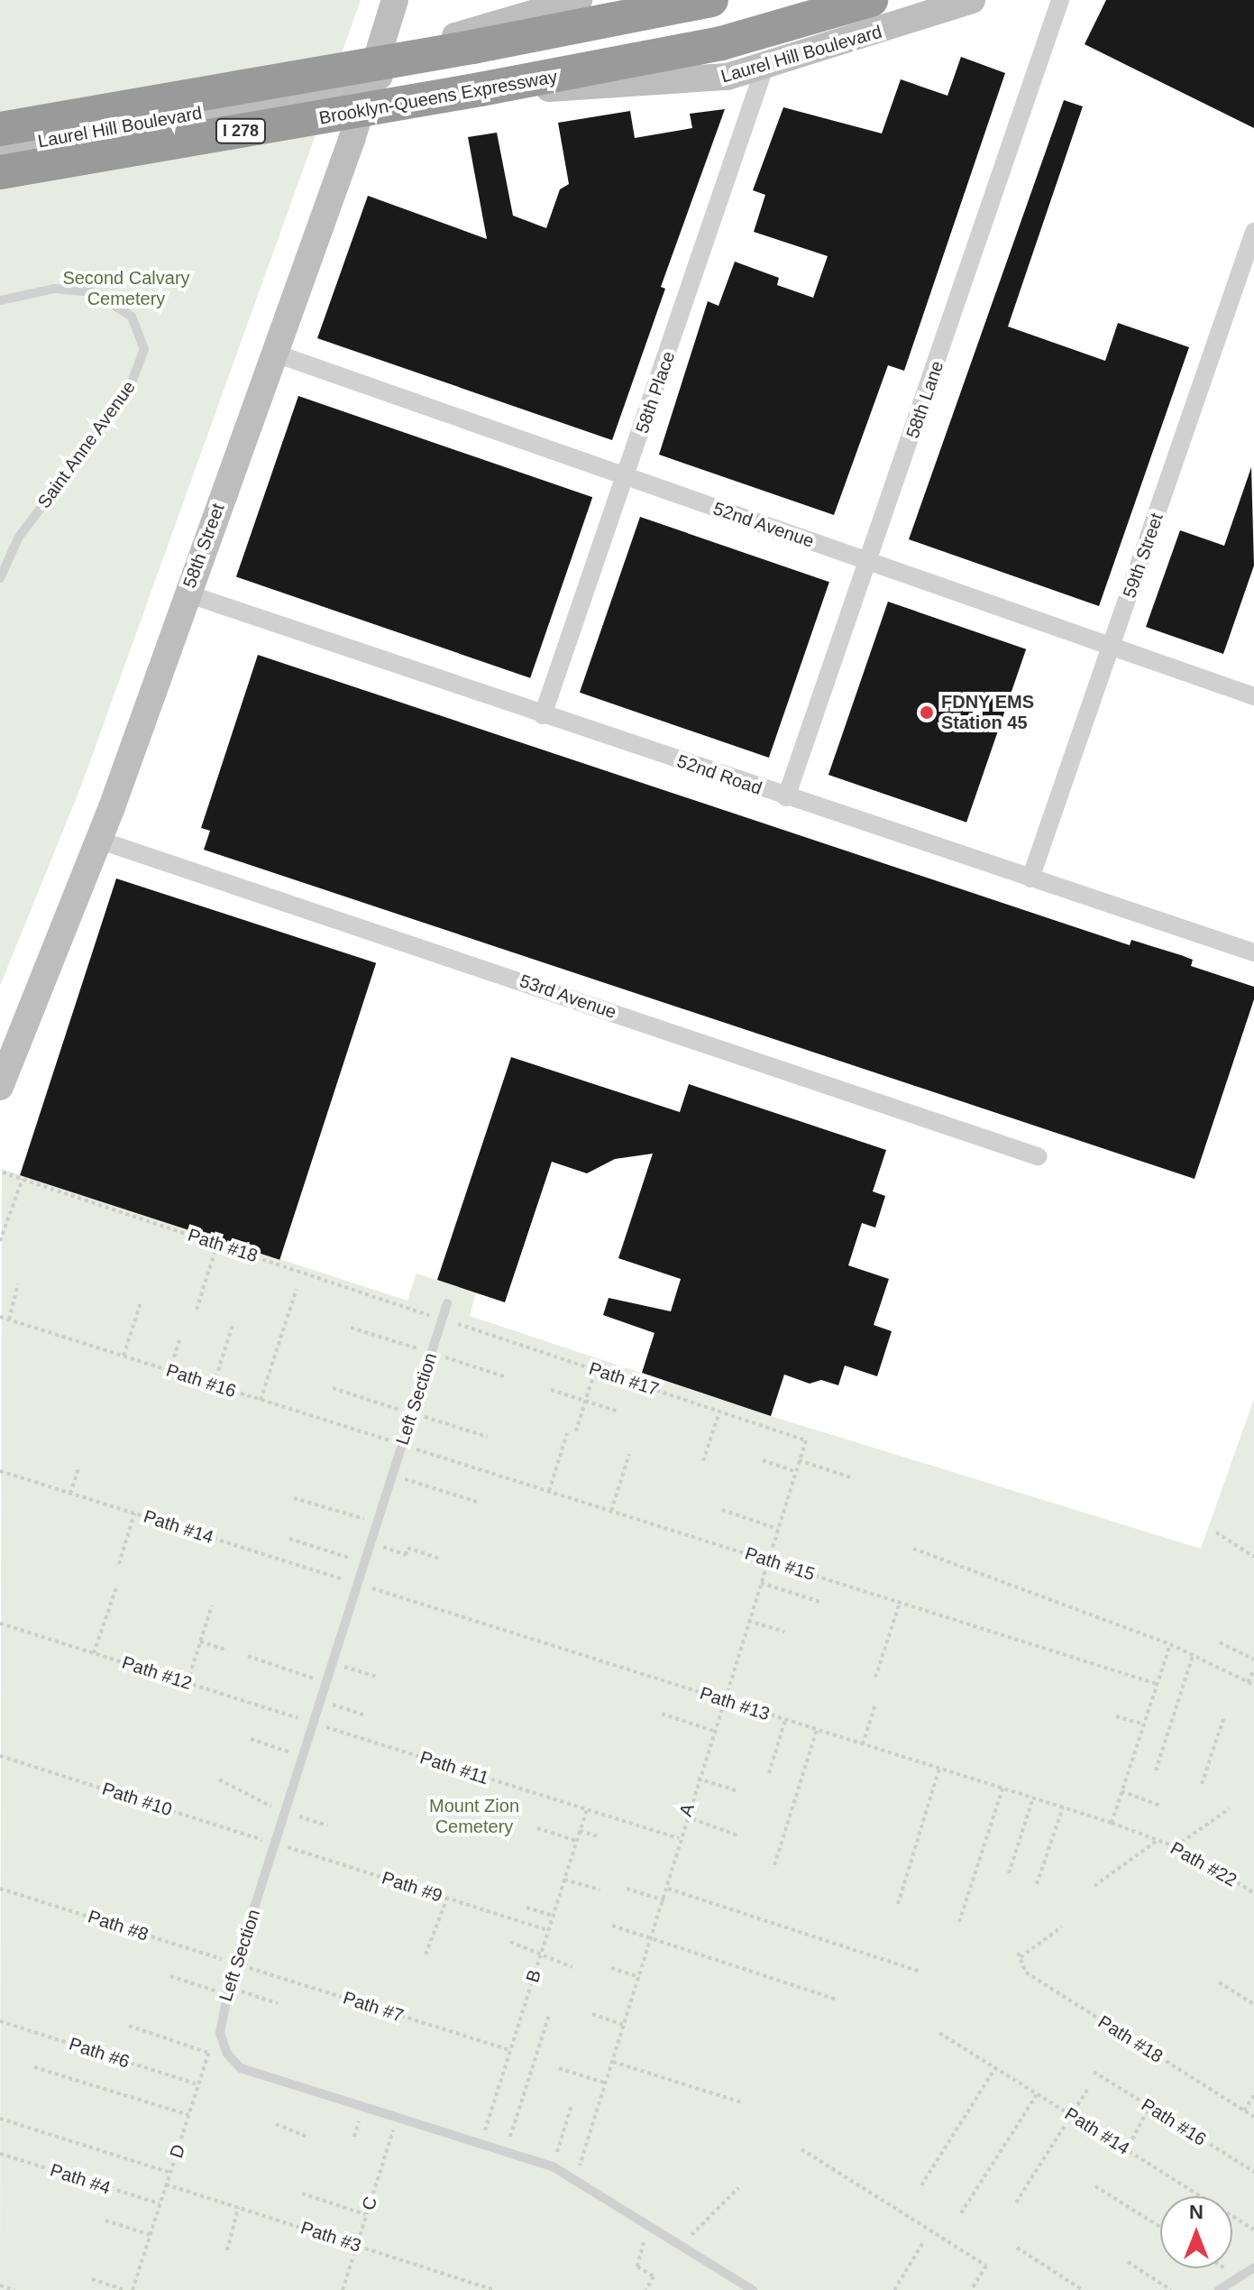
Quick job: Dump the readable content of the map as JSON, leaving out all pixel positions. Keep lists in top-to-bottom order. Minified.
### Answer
{"streets":{"highway":["Brooklyn-Queens Expressway","I 278"],"main road":["Laurel Hill Boulevard","58th Street"],"street":["58th Place","58th Lane","52nd Avenue","59th Street","52nd Road","53rd Avenue"],"lane":["Saint Anne Avenue","Left Section"],"path":["Path #18","Path #17","Path #16","Path #14","Path #15","Path #12","Path #13","Path #11","Path #10","A","Path #22","Path #9","Path #8","B","Path #7","Path #6","D","Path #4","C","Path #3"]},"crossings":[["Laurel Hill Boulevard","58th Place"],["Laurel Hill Boulevard","58th Street"],["58th Place","52nd Avenue"],["58th Place","52nd Road"],["58th Lane","52nd Avenue"],["58th Lane","52nd Road"],["52nd Avenue","58th Street"],["52nd Avenue","59th Street"],["58th Street","52nd Road"],["58th Street","53rd Avenue"],["59th Street","52nd Road"],["Path #18","Path #17"],["Path #18","Left Section"],["Path #17","Left Section"],["Path #17","A"],["Path #16","Left Section"],["Path #16","Path #15"],["Left Section","Path #14"],["Left Section","Path #15"],["Left Section","Path #12"],["Left Section","Path #13"],["Left Section","Path #11"],["Left Section","Path #10"],["Left Section","A"],["Left Section","Path #9"],["Left Section","Path #8"],["Left Section","B"],["Left Section","Path #7"],["Left Section","D"],["Left Section","C"],["Path #14","Path #13"],["Path #15","A"],["Path #12","Path #11"],["Path #13","A"],["Path #13","Path #22"],["Path #11","A"],["Path #11","B"],["Path #10","Path #9"],["Path #9","B"],["Path #8","Path #7"],["B","Path #7"],["Path #6","D"],["D","Path #4"],["D","Path #3"],["C","Path #3"]],"parks":["Second Calvary Cemetery","Mount Zion Cemetery"],"places":["FDNY EMS Station 45"],"north":"top"}
